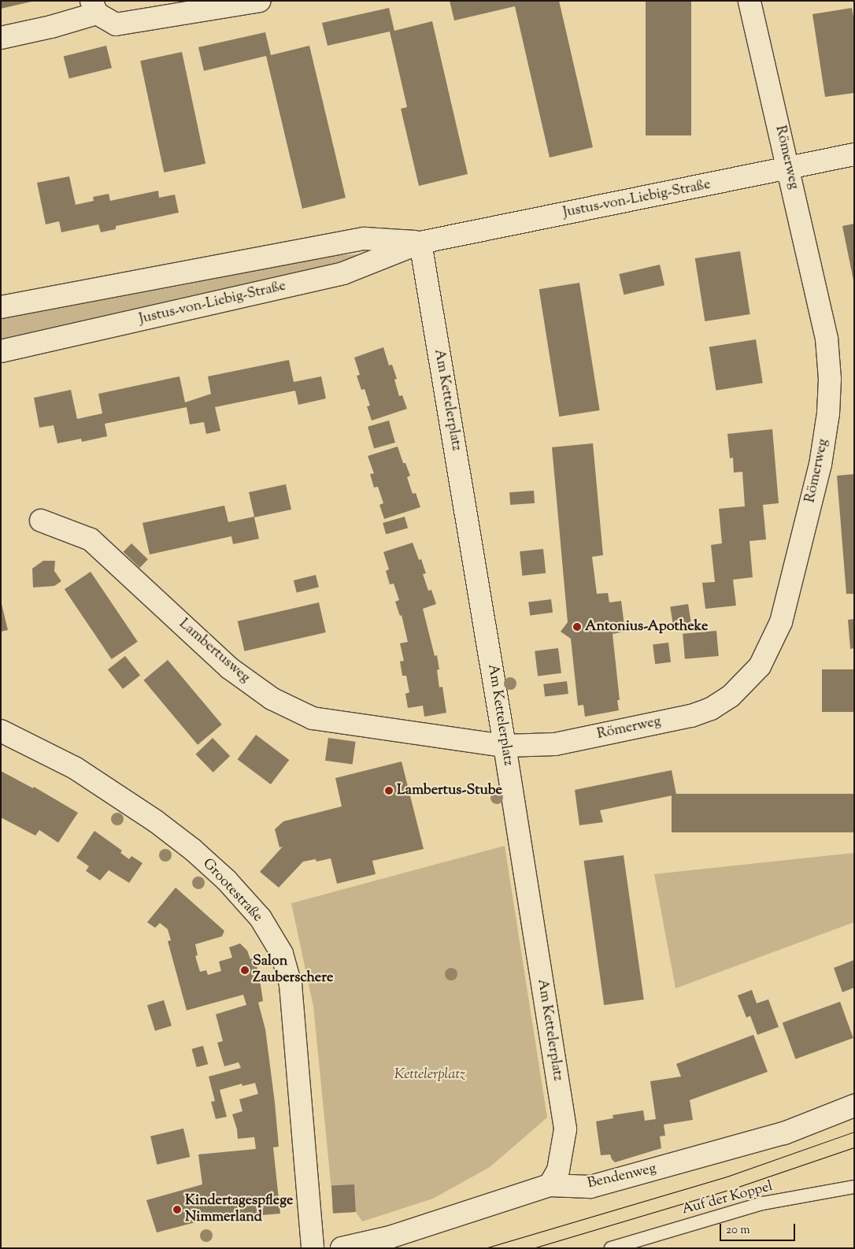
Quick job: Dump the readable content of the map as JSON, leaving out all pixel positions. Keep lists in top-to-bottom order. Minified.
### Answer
{"streets":{"street":["Römerweg","Justus-von-Liebig-Straße","Am Kettelerplatz","Lambertusweg","Grootestraße","Bendenweg"],"lane":["Auf der Koppel"]},"crossings":[["Römerweg","Justus-von-Liebig-Straße"],["Römerweg","Am Kettelerplatz"],["Römerweg","Lambertusweg"],["Justus-von-Liebig-Straße","Am Kettelerplatz"],["Am Kettelerplatz","Lambertusweg"],["Am Kettelerplatz","Bendenweg"]],"parks":["Kettelerplatz"],"places":["Antonius-Apotheke","Lambertus-Stube","Salon Zauberschere","Kindertagespflege Nimmerland"],"scale_bar":"20 m"}
